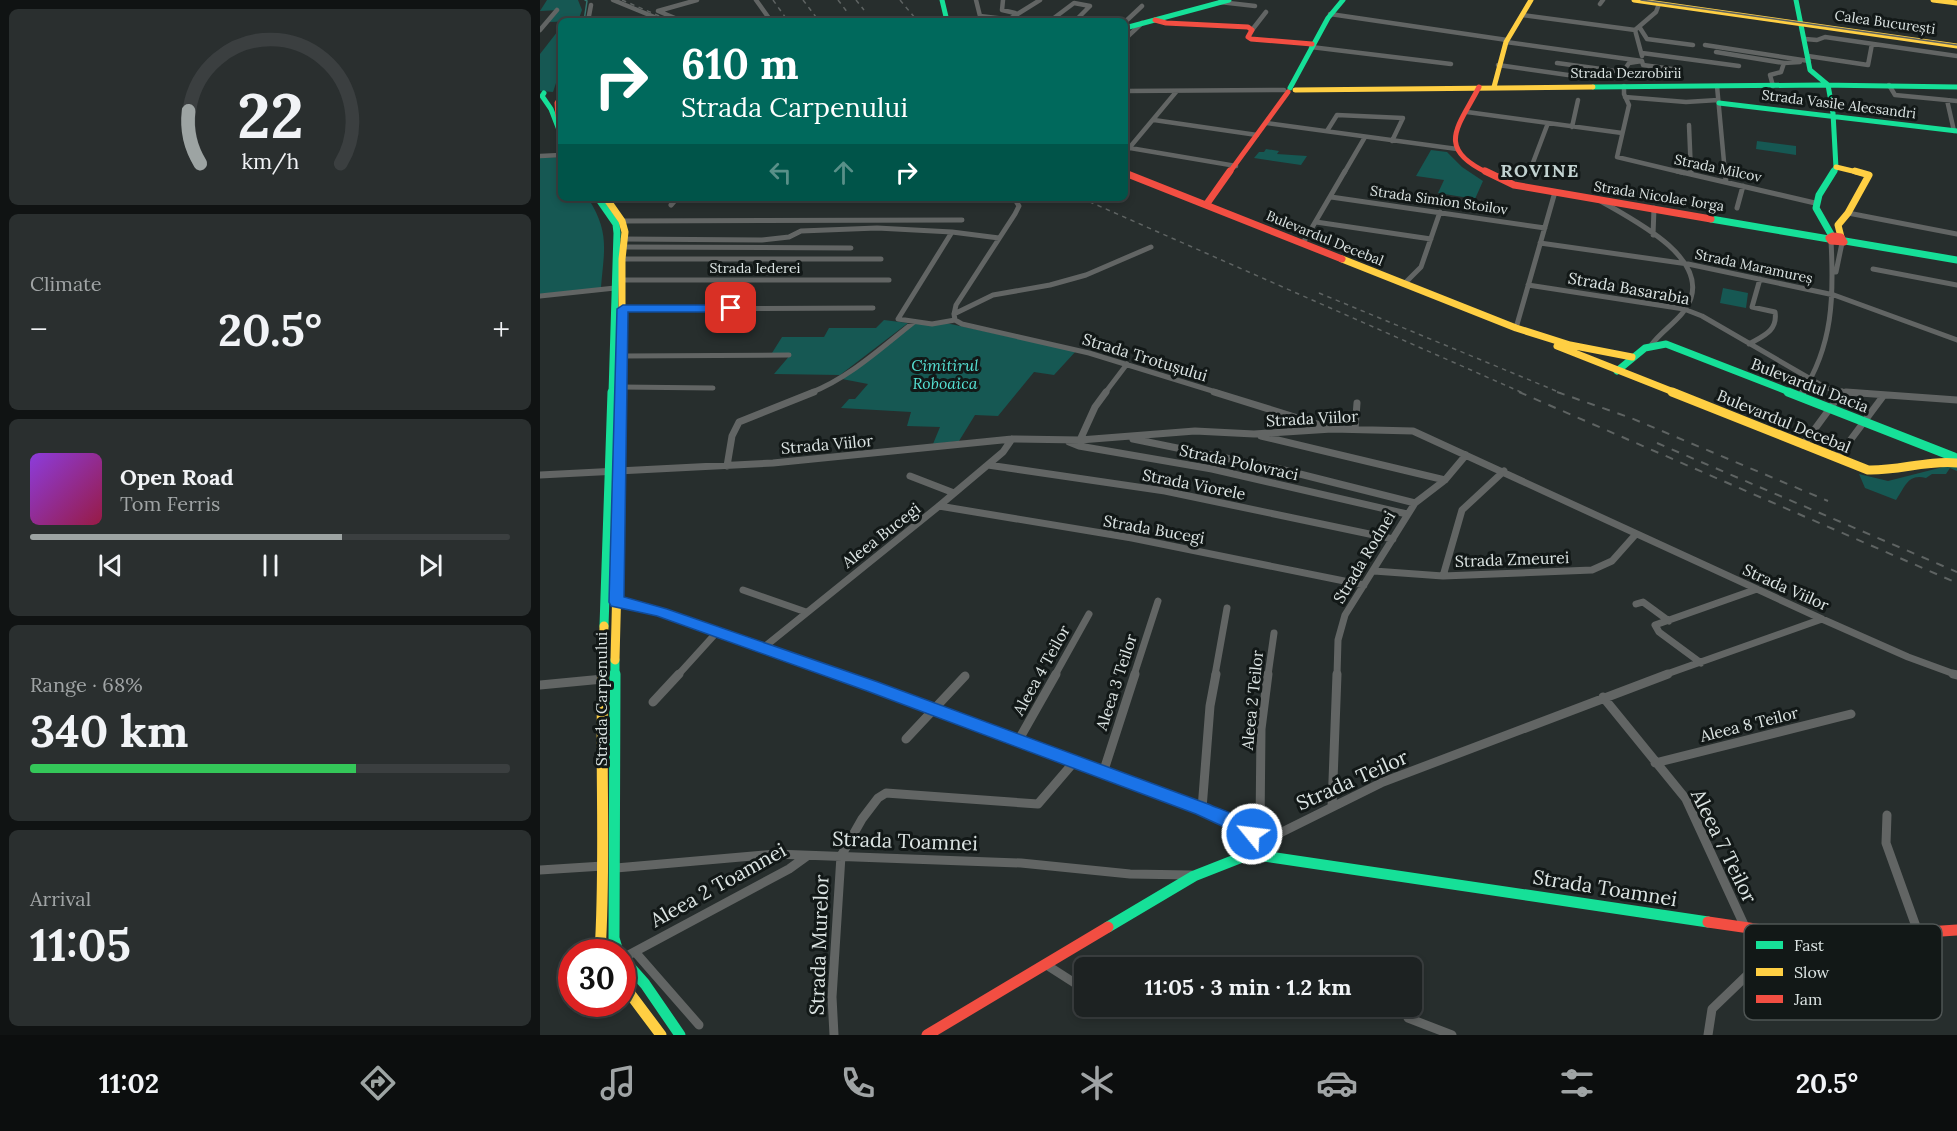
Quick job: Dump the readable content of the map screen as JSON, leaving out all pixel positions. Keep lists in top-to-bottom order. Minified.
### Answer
{"streets":{"street":["Calea București","Strada Dezrobirii","Strada Vasile Alecsandri","Strada Milcov","Strada Nicolae Iorga","Strada Simion Stoilov","Bulevardul Decebal","Strada Maramureș","Strada Iederei","Strada Basarabia","Strada Trotușului","Bulevardul Dacia","Strada Viilor","Strada Polovraci","Strada Viorele","Strada Bucegi","Aleea Bucegi","Strada Rodnei","Strada Zmeurei","Aleea 4 Teilor","Aleea 3 Teilor","Strada Carpenului","Aleea 2 Teilor","Aleea 8 Teilor","Strada Teilor","Strada Toamnei","Aleea 7 Teilor","Aleea 2 Toamnei","Strada Murelor"]},"crossings":[["Bulevardul Decebal","Bulevardul Dacia"],["Strada Iederei","Strada Carpenului"],["Strada Trotușului","Strada Viilor"],["Strada Viilor","Strada Polovraci"],["Strada Viilor","Aleea Bucegi"],["Strada Viilor","Strada Rodnei"],["Strada Viilor","Strada Zmeurei"],["Strada Viilor","Strada Carpenului"],["Strada Viilor","Strada Teilor"],["Strada Polovraci","Strada Rodnei"],["Strada Viorele","Aleea Bucegi"],["Strada Viorele","Strada Rodnei"],["Strada Bucegi","Aleea Bucegi"],["Strada Bucegi","Strada Rodnei"],["Strada Rodnei","Strada Zmeurei"],["Strada Rodnei","Strada Teilor"],["Strada Carpenului","Strada Toamnei"],["Aleea 2 Teilor","Strada Teilor"],["Aleea 8 Teilor","Aleea 7 Teilor"],["Strada Teilor","Strada Toamnei"],["Strada Teilor","Aleea 7 Teilor"],["Strada Toamnei","Aleea 2 Toamnei"],["Strada Toamnei","Strada Murelor"]],"districts":["ROVINE"],"parks":["Cimitirul Roboaica"],"legend":["Fast","Slow","Jam"],"page":{"turn":["610 m","Strada Carpenului"],"tile":["Climate",["Range · 68%","340 km"],["Arrival","11:05"]],"heat":["−","20.5°","+"],"song":["Open Road","Tom Ferris"],"limit":"30","trip":"11:05 · 3 min · 1.2 km","tabs":["11:02","20.5°"],"gauge":["22","km/h"]}}
